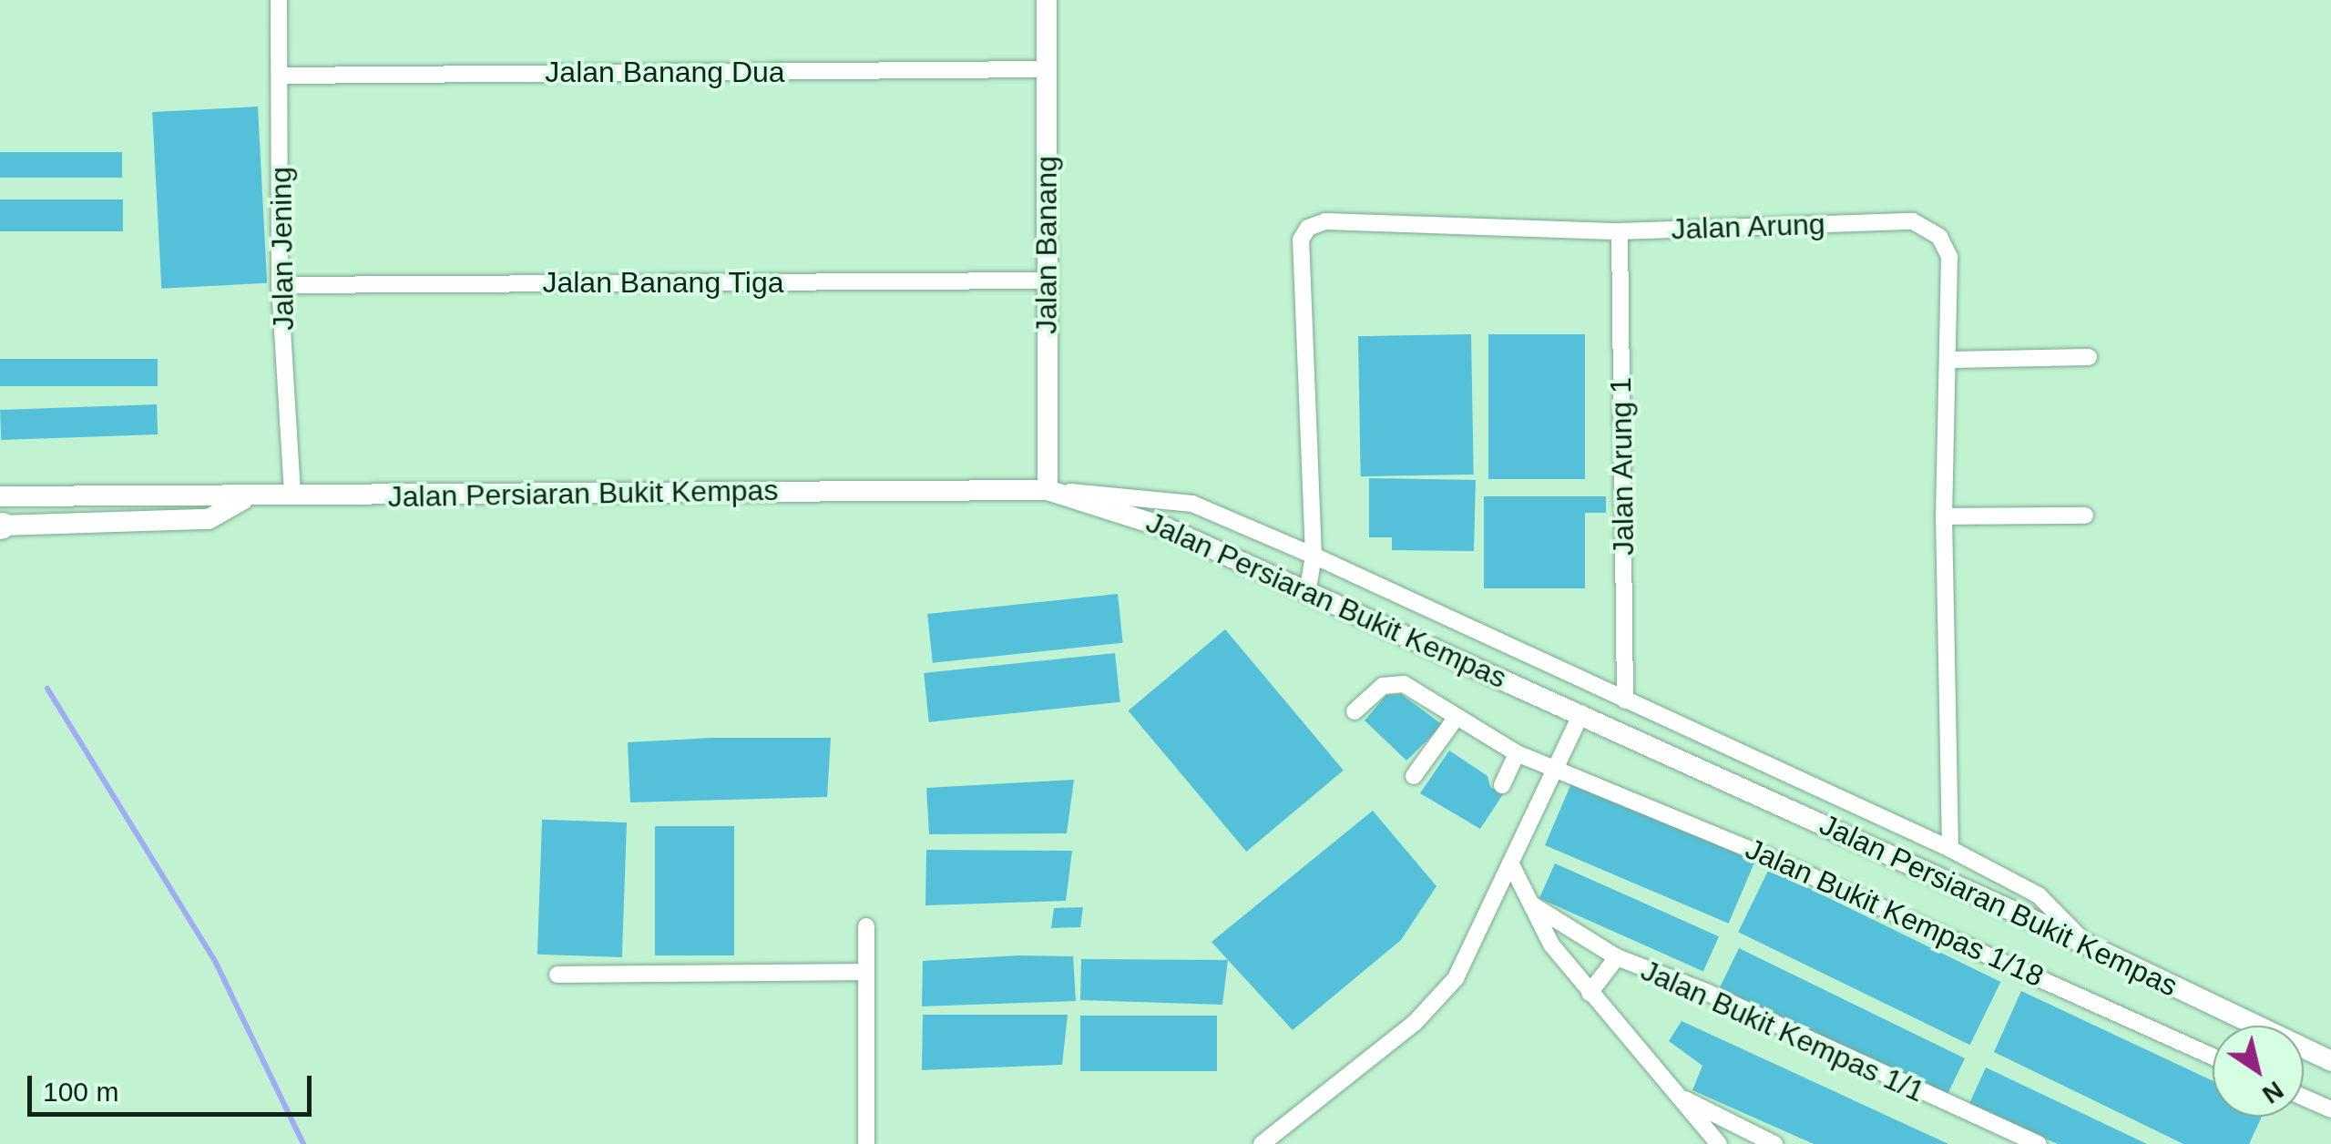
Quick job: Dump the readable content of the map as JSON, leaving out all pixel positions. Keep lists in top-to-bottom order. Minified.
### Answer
{"streets":{"street":["Jalan Banang Dua","Jalan Arung","Jalan Banang","Jalan Jening","Jalan Banang Tiga","Jalan Arung 1","Jalan Persiaran Bukit Kempas","Jalan Bukit Kempas 1/18","Jalan Bukit Kempas 1/1"]},"crossings":[["Jalan Banang Dua","Jalan Banang"],["Jalan Banang Dua","Jalan Jening"],["Jalan Arung","Jalan Arung 1"],["Jalan Arung","Jalan Persiaran Bukit Kempas"],["Jalan Banang","Jalan Banang Tiga"],["Jalan Banang","Jalan Persiaran Bukit Kempas"],["Jalan Jening","Jalan Banang Tiga"],["Jalan Jening","Jalan Persiaran Bukit Kempas"]],"scale_bar":"100 m","north":"bottom right"}
